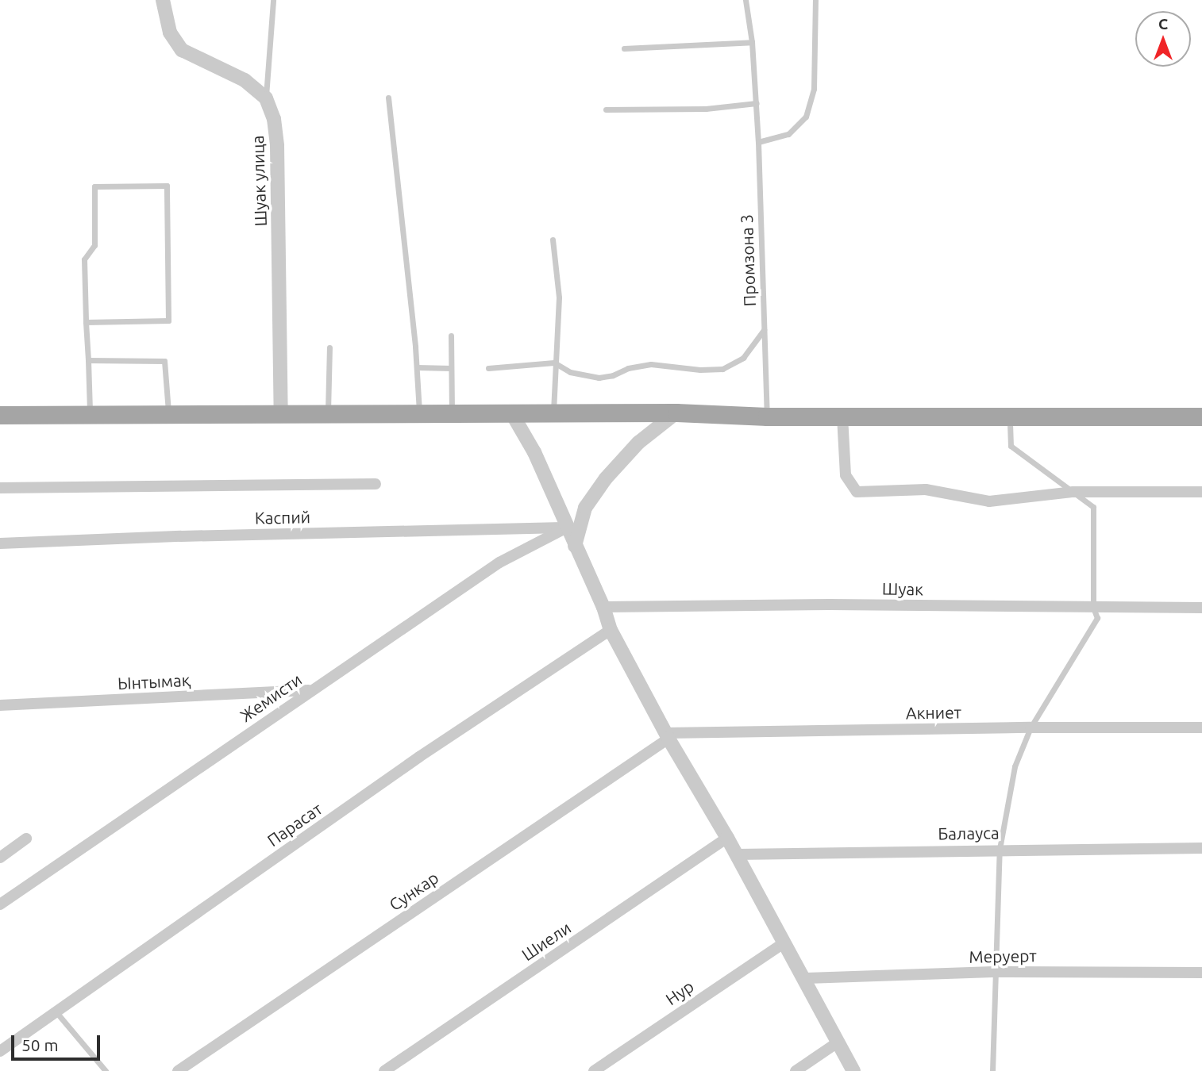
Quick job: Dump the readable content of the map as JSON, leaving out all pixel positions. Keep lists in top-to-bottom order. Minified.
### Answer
{"streets":{"street":["Шуак улица","Каспий","Шуак","Ынтымақ","Жемисти","Акниет","Парасат","Балауса","Сункар","Шиели","Меруерт","Нур"],"lane":["Промзона 3"]},"crossings":[["Каспий","Жемисти"],["Ынтымақ","Жемисти"],["Акниет","Сункар"]],"scale_bar":"50 m","north":"top"}
